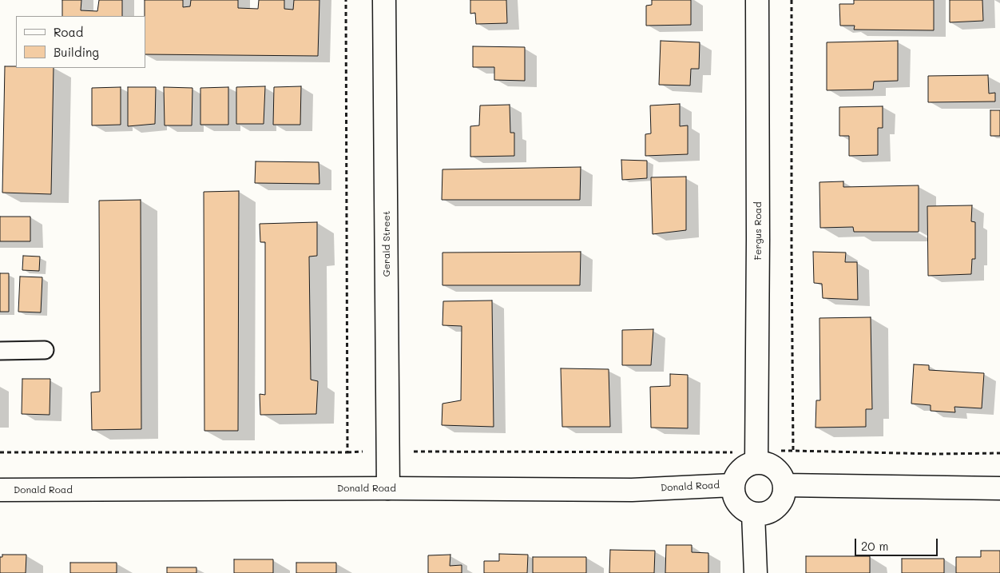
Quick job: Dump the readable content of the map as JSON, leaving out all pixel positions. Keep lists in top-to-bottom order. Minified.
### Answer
{"streets":{"street":["Fergus Road","Gerald Street","Donald Road"]},"crossings":[["Fergus Road","Donald Road"],["Gerald Street","Donald Road"]],"legend":["Road","Building"],"scale_bar":"20 m"}
